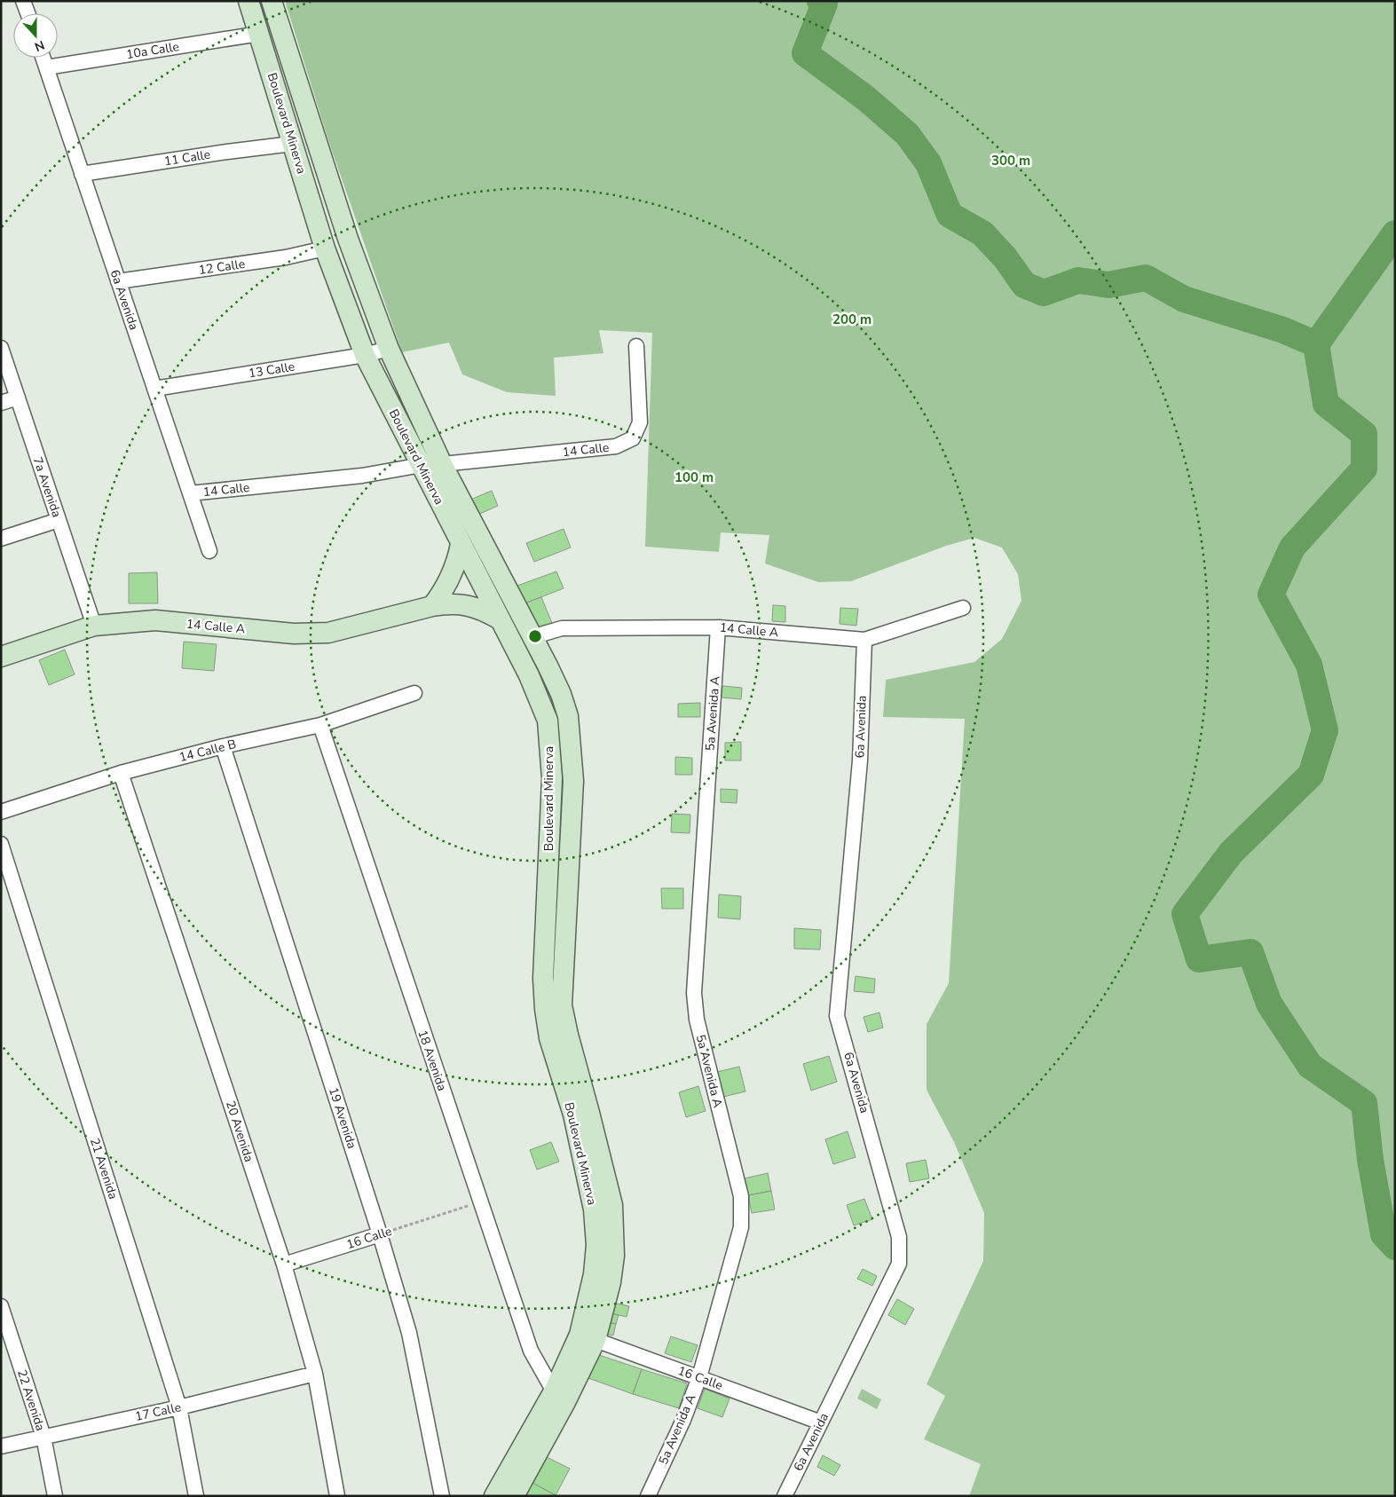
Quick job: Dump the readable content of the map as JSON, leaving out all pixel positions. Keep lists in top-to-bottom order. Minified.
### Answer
{"streets":{"street":["10a Calle","Boulevard Minerva","11 Calle","12 Calle","6a Avenida","13 Calle","14 Calle","7a Avenida","14 Calle A","5a Avenida A","14 Calle B","18 Avenida","19 Avenida","20 Avenida","21 Avenida","16 Calle","22 Avenida","17 Calle"]},"crossings":[["10a Calle","Boulevard Minerva"],["10a Calle","6a Avenida"],["Boulevard Minerva","11 Calle"],["Boulevard Minerva","12 Calle"],["Boulevard Minerva","13 Calle"],["Boulevard Minerva","14 Calle"],["Boulevard Minerva","14 Calle A"],["Boulevard Minerva","18 Avenida"],["Boulevard Minerva","16 Calle"],["11 Calle","6a Avenida"],["12 Calle","6a Avenida"],["6a Avenida","13 Calle"],["6a Avenida","14 Calle"],["6a Avenida","14 Calle A"],["6a Avenida","16 Calle"],["7a Avenida","14 Calle A"],["14 Calle A","5a Avenida A"],["5a Avenida A","16 Calle"],["14 Calle B","18 Avenida"],["14 Calle B","19 Avenida"],["14 Calle B","20 Avenida"],["18 Avenida","16 Calle"],["19 Avenida","16 Calle"],["20 Avenida","16 Calle"],["20 Avenida","17 Calle"],["21 Avenida","17 Calle"],["22 Avenida","17 Calle"]],"north":"bottom","rings":["300 m","200 m","100 m"]}
